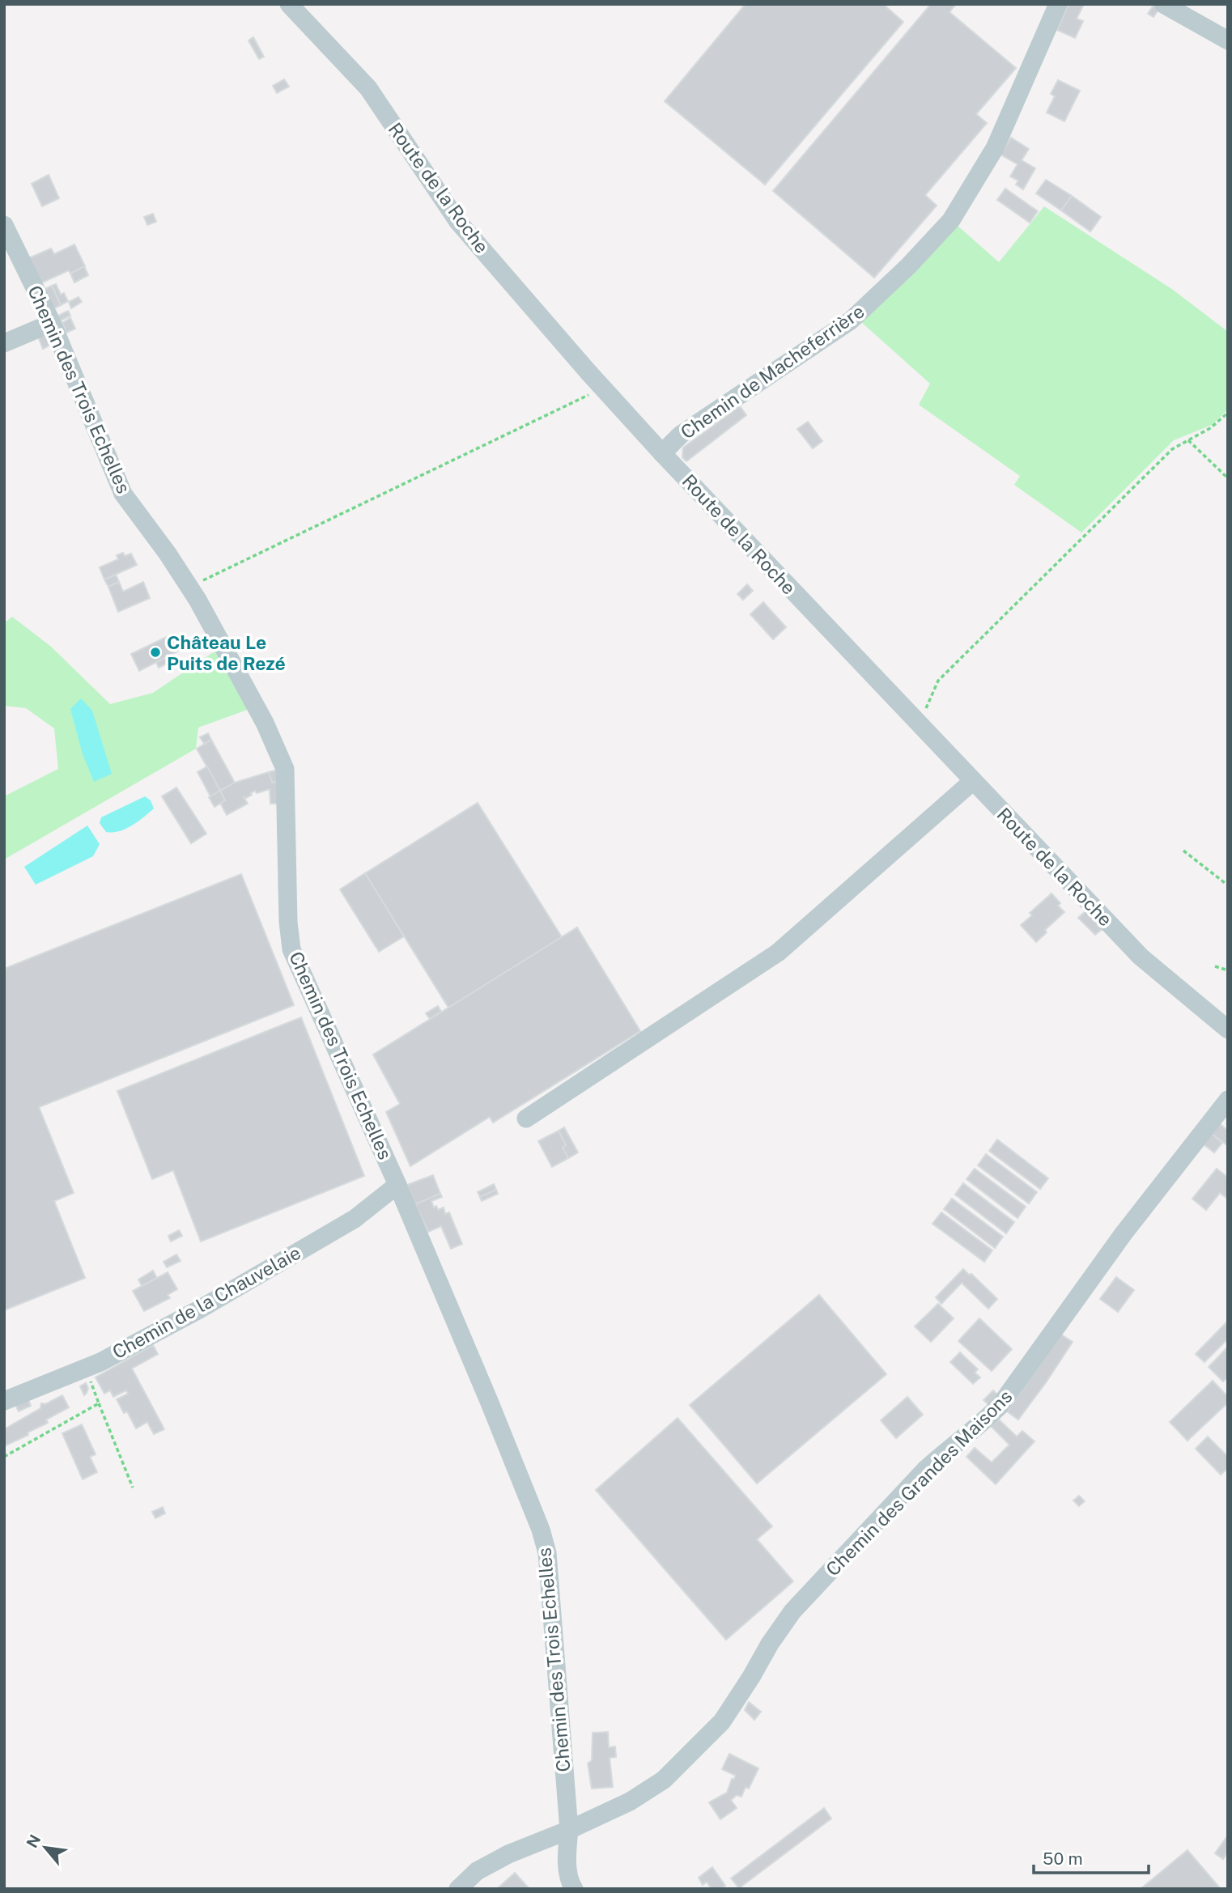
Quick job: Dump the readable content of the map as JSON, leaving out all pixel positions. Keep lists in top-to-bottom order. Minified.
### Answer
{"streets":{"street":["Route de la Roche","Chemin de Macheferrière","Chemin des Trois Echelles","Chemin de la Chauvelaie","Chemin des Grandes Maisons"]},"crossings":[["Route de la Roche","Chemin de Macheferrière"],["Chemin des Trois Echelles","Chemin de la Chauvelaie"],["Chemin des Trois Echelles","Chemin des Grandes Maisons"]],"places":["Château Le Puits de Rezé"],"scale_bar":"50 m","north":"top left"}
